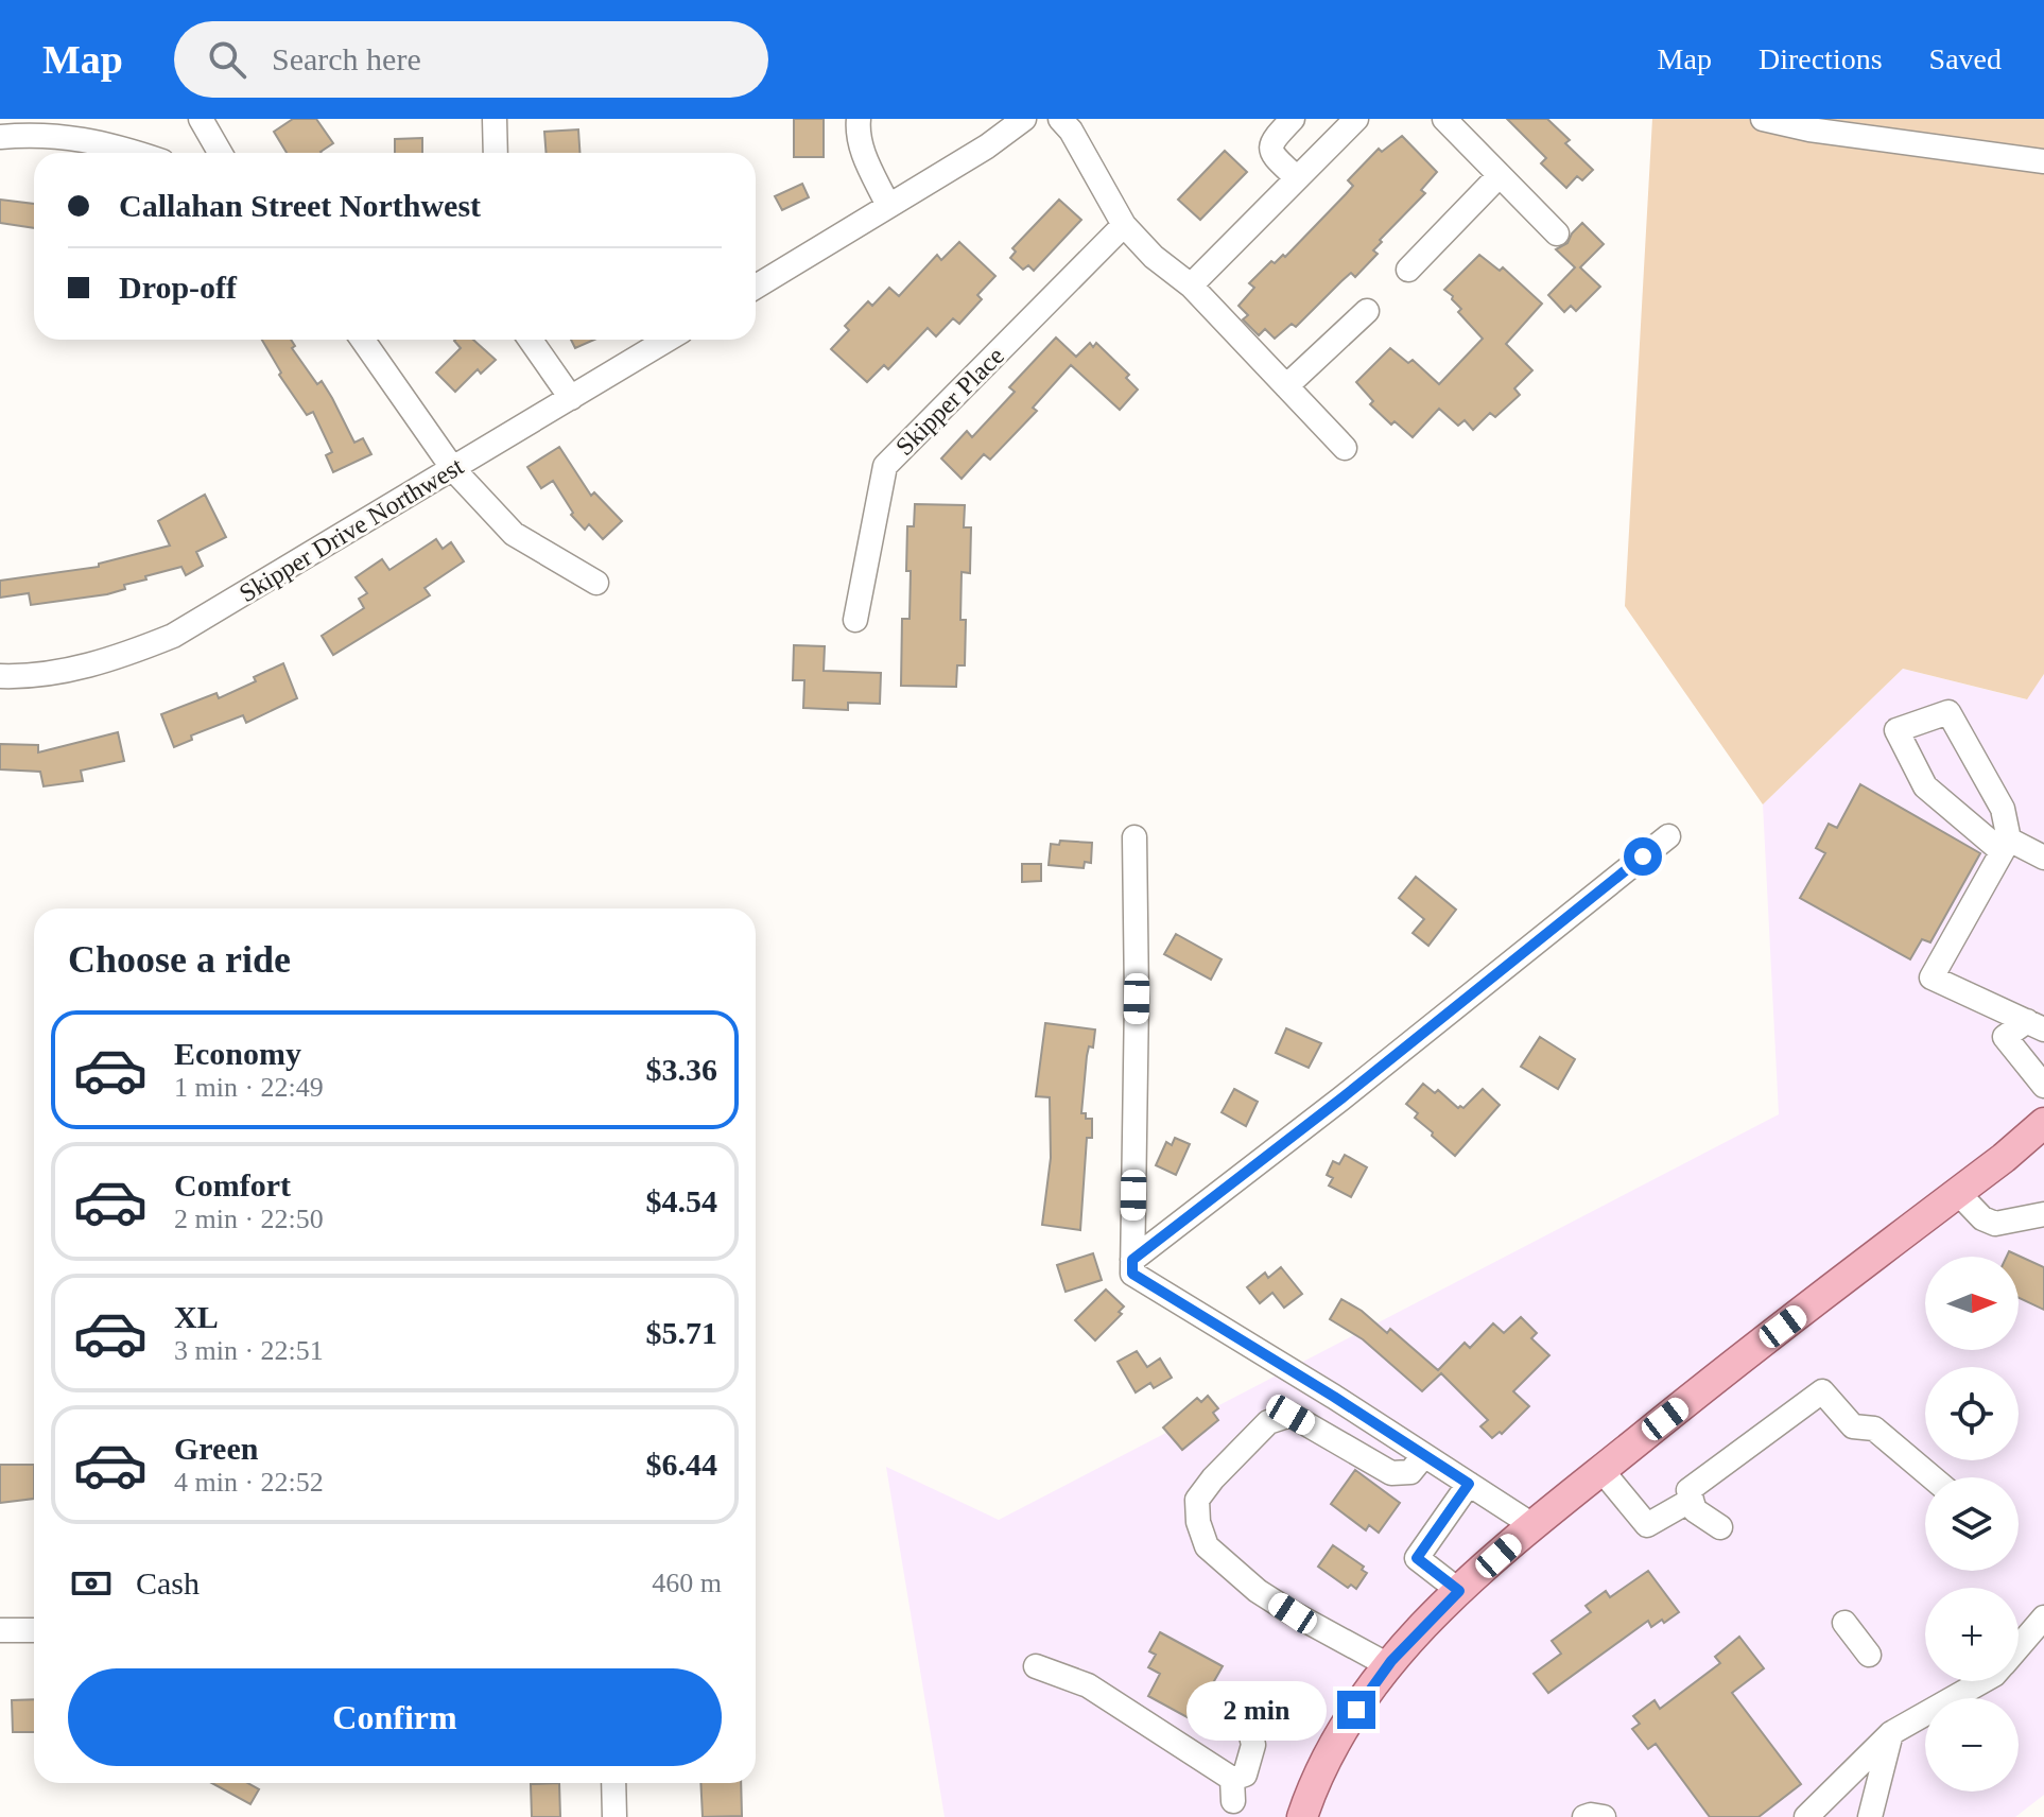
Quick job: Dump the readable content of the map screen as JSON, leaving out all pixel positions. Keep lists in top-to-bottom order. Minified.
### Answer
{"streets":{"street":["Skipper Place","Skipper Drive Northwest"]},"north":"right","page":{"header":"Map","search":"Search here","nav":["Map","Directions","Saved"],"banner":["Callahan Street Northwest","Drop-off"],"heading":"Choose a ride","list":[{"name":"Economy","note":"1 min · 22:49","value":"$3.36"},{"name":"Comfort","note":"2 min · 22:50","value":"$4.54"},{"name":"XL","note":"3 min · 22:51","value":"$5.71"},{"name":"Green","note":"4 min · 22:52","value":"$6.44"}],"map_buttons":["+","−"],"pay":["Cash","460 m"],"buttons":"Confirm","bubble":"2 min"}}
